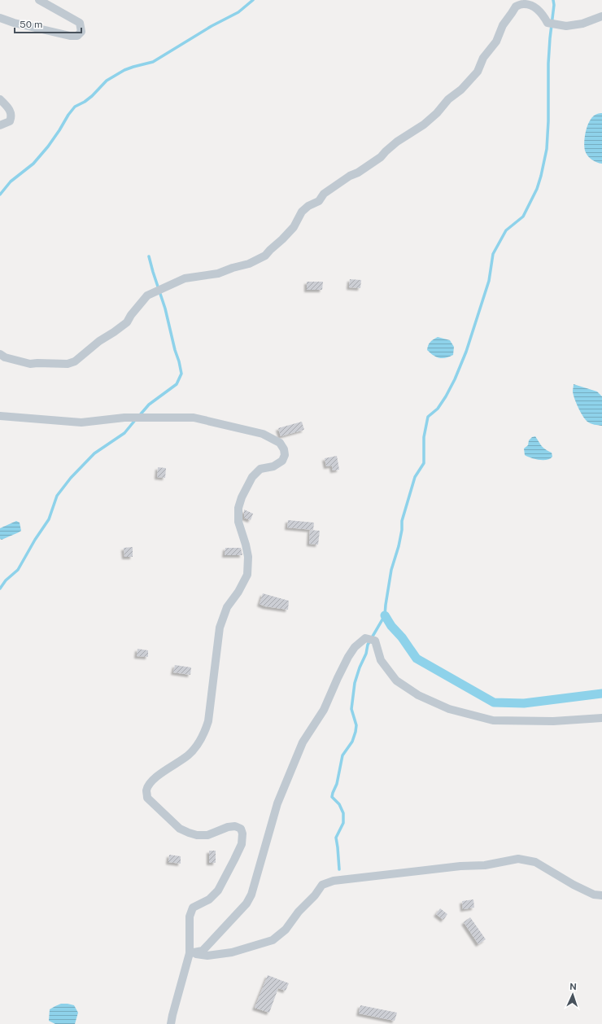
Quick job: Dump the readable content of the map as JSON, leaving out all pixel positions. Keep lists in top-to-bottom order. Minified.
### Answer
{"scale_bar":"50 m","north":"top"}
